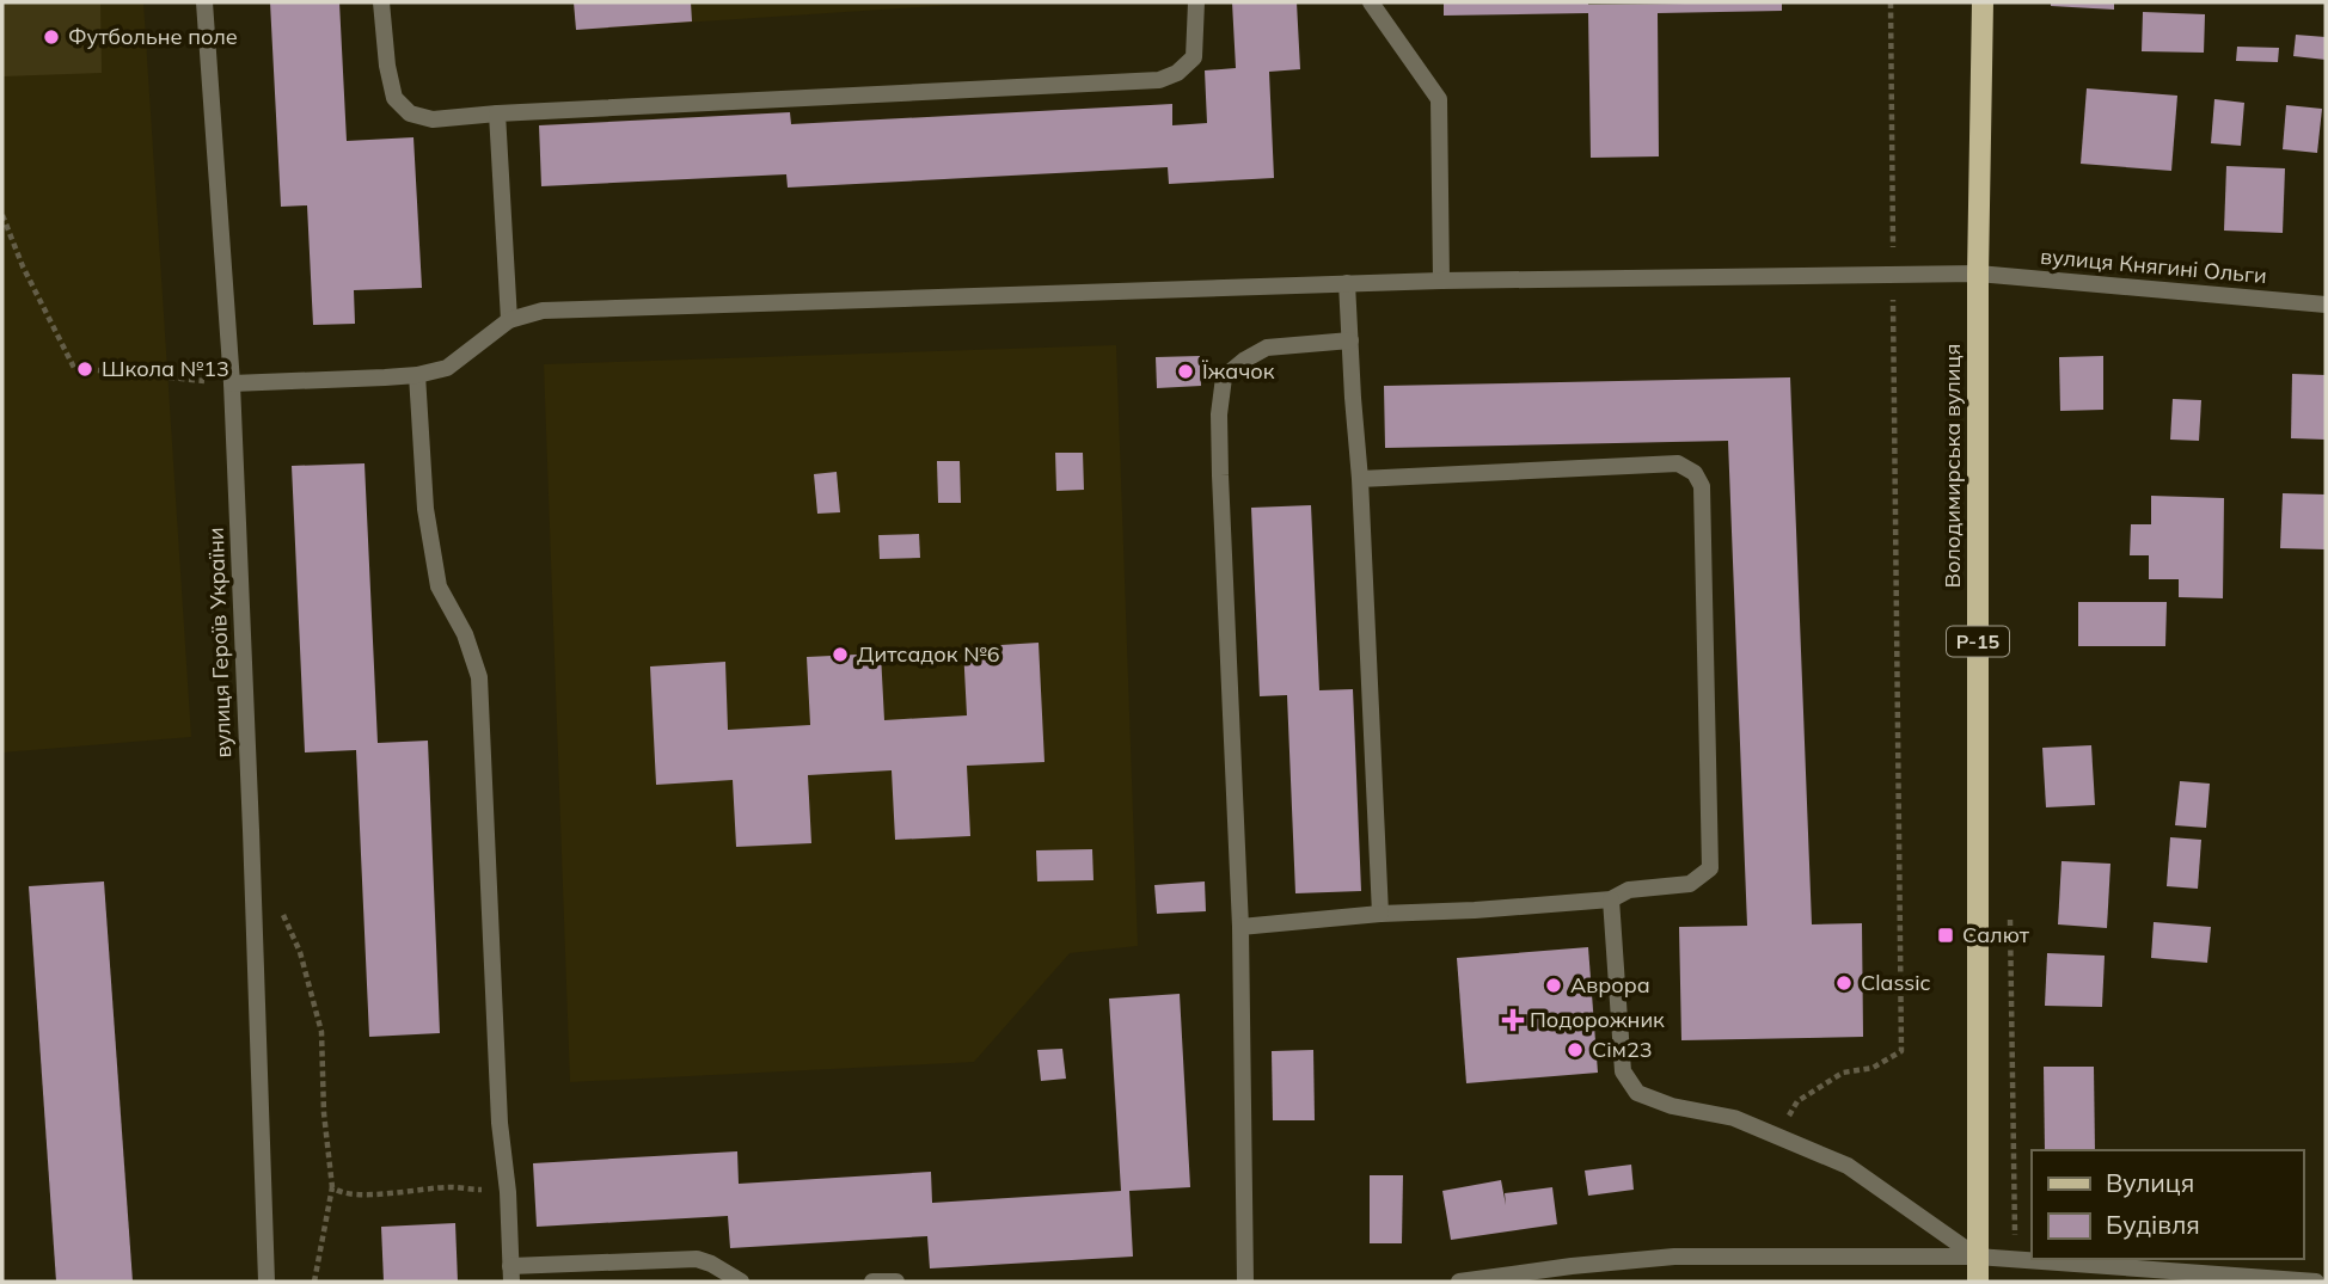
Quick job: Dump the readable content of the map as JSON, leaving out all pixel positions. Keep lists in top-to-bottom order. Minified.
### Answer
{"streets":{"main road":["Володимирська вулиця","Р-15"],"street":["вулиця Княгині Ольги","вулиця Героїв України"]},"crossings":[["вулиця Княгині Ольги","Володимирська вулиця"]],"places":{"other":["Футбольне поле","Школа №13","Їжачок","Дитсадок №6","Classic","Аврора","Сім23"],"transit":["Салют"],"health":["Подорожник"]},"legend":["Вулиця","Будівля"]}
